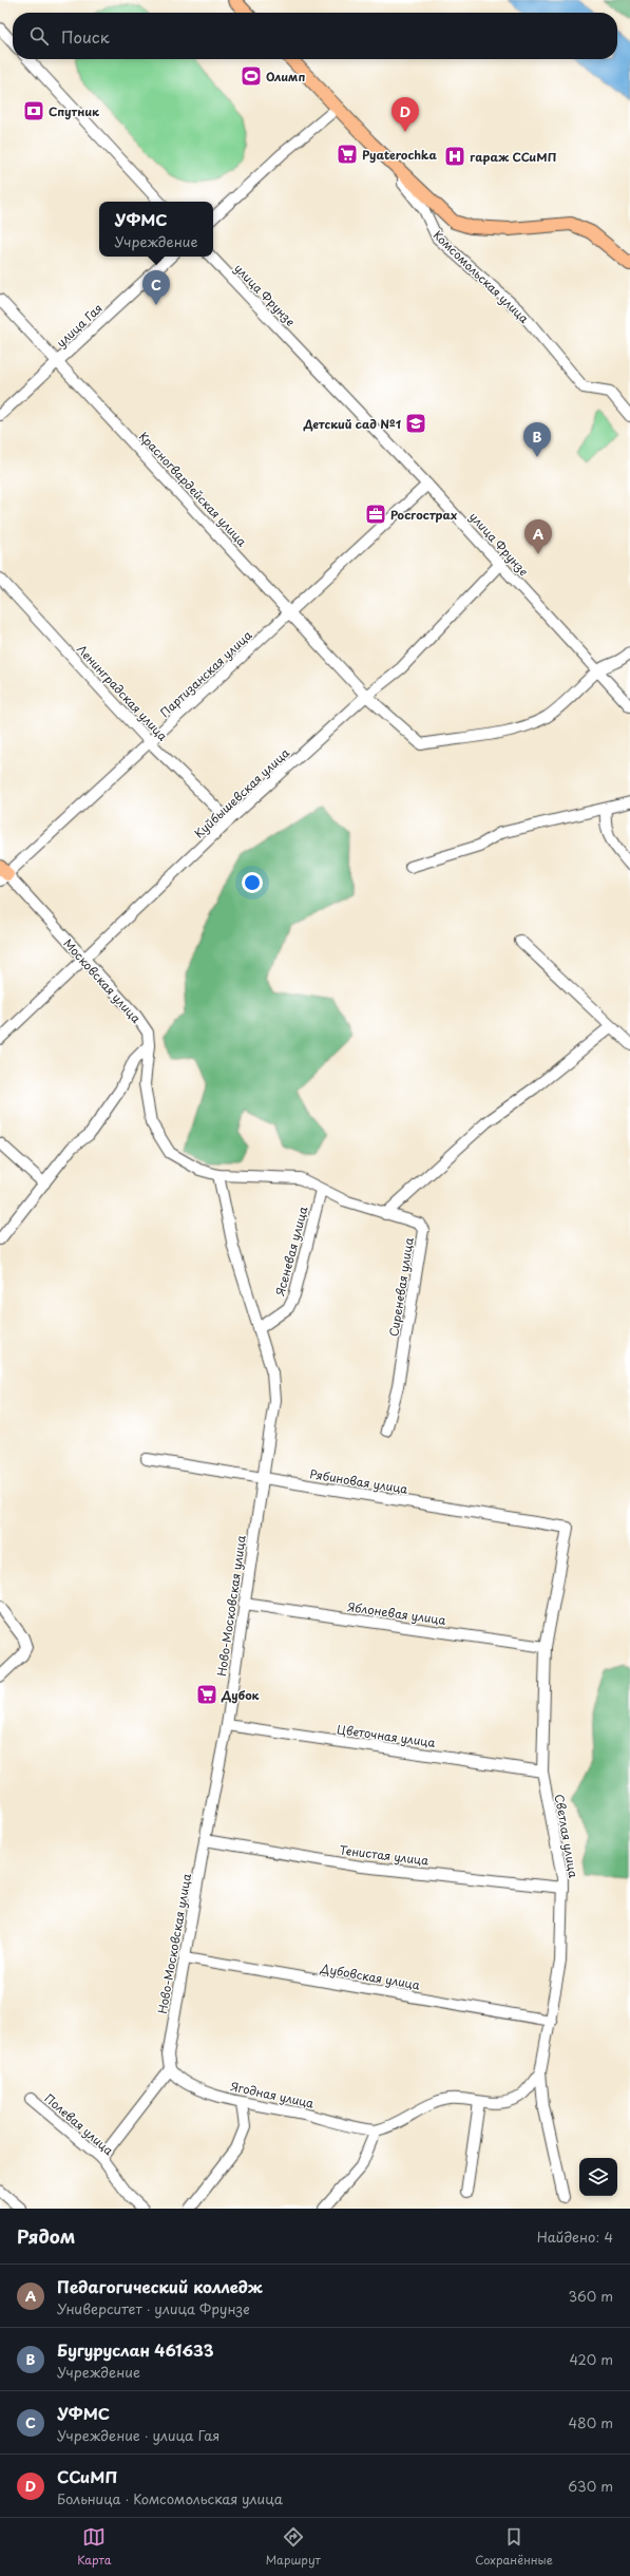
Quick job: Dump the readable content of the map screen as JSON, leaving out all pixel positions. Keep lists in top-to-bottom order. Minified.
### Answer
{"streets":{"main road":["Комсомольская улица"],"street":["улица Фрунзе","улица Гая","Красногвардейская улица","Партизанская улица","Ленинградская улица","Куйбышевская улица","Московская улица","Ясеневая улица","Сиреневая улица","Рябиновая улица","Ново-Московская улица","Яблоневая улица","Цветочная улица","Светлая улица","Тенистая улица","Дубовская улица","Ягодная улица","Полевая улица"]},"crossings":[["улица Фрунзе","Красногвардейская улица"],["улица Фрунзе","Партизанская улица"],["улица Фрунзе","Куйбышевская улица"],["улица Гая","Красногвардейская улица"],["Красногвардейская улица","Партизанская улица"],["Красногвардейская улица","Куйбышевская улица"],["Партизанская улица","Ленинградская улица"],["Партизанская улица","Московская улица"],["Ленинградская улица","Куйбышевская улица"],["Куйбышевская улица","Московская улица"],["Московская улица","Сиреневая улица"],["Московская улица","Ново-Московская улица"],["Ясеневая улица","Сиреневая улица"],["Ясеневая улица","Ново-Московская улица"],["Рябиновая улица","Ново-Московская улица"],["Рябиновая улица","Светлая улица"],["Ново-Московская улица","Яблоневая улица"],["Ново-Московская улица","Цветочная улица"],["Ново-Московская улица","Тенистая улица"],["Ново-Московская улица","Дубовская улица"],["Ново-Московская улица","Ягодная улица"],["Яблоневая улица","Светлая улица"],["Цветочная улица","Светлая улица"],["Светлая улица","Тенистая улица"],["Светлая улица","Дубовская улица"]],"places":{"sports":["Олимп"],"bank":["Спутник"],"supermarket":["Pyaterochka","Дубок"],"hospital":["гараж ССиМП"],"school or university":["Детский сад №1"],"office":["Росгострах"]},"page":{"search":"Поиск","pins":["D","C","B","A"],"popup":["УФМС","Учреждение"],"heading":["Рядом","Найдено: 4"],"list":[{"mark":"A","name":"Педагогический колледж","note":"Университет · улица Фрунзе","value":"360 m"},{"mark":"B","name":"Бугуруслан 461633","note":"Учреждение","value":"420 m"},{"mark":"C","name":"УФМС","note":"Учреждение · улица Гая","value":"480 m"},{"mark":"D","name":"ССиМП","note":"Больница · Комсомольская улица","value":"630 m"}],"nav":["Карта","Маршрут","Сохранённые"]}}
